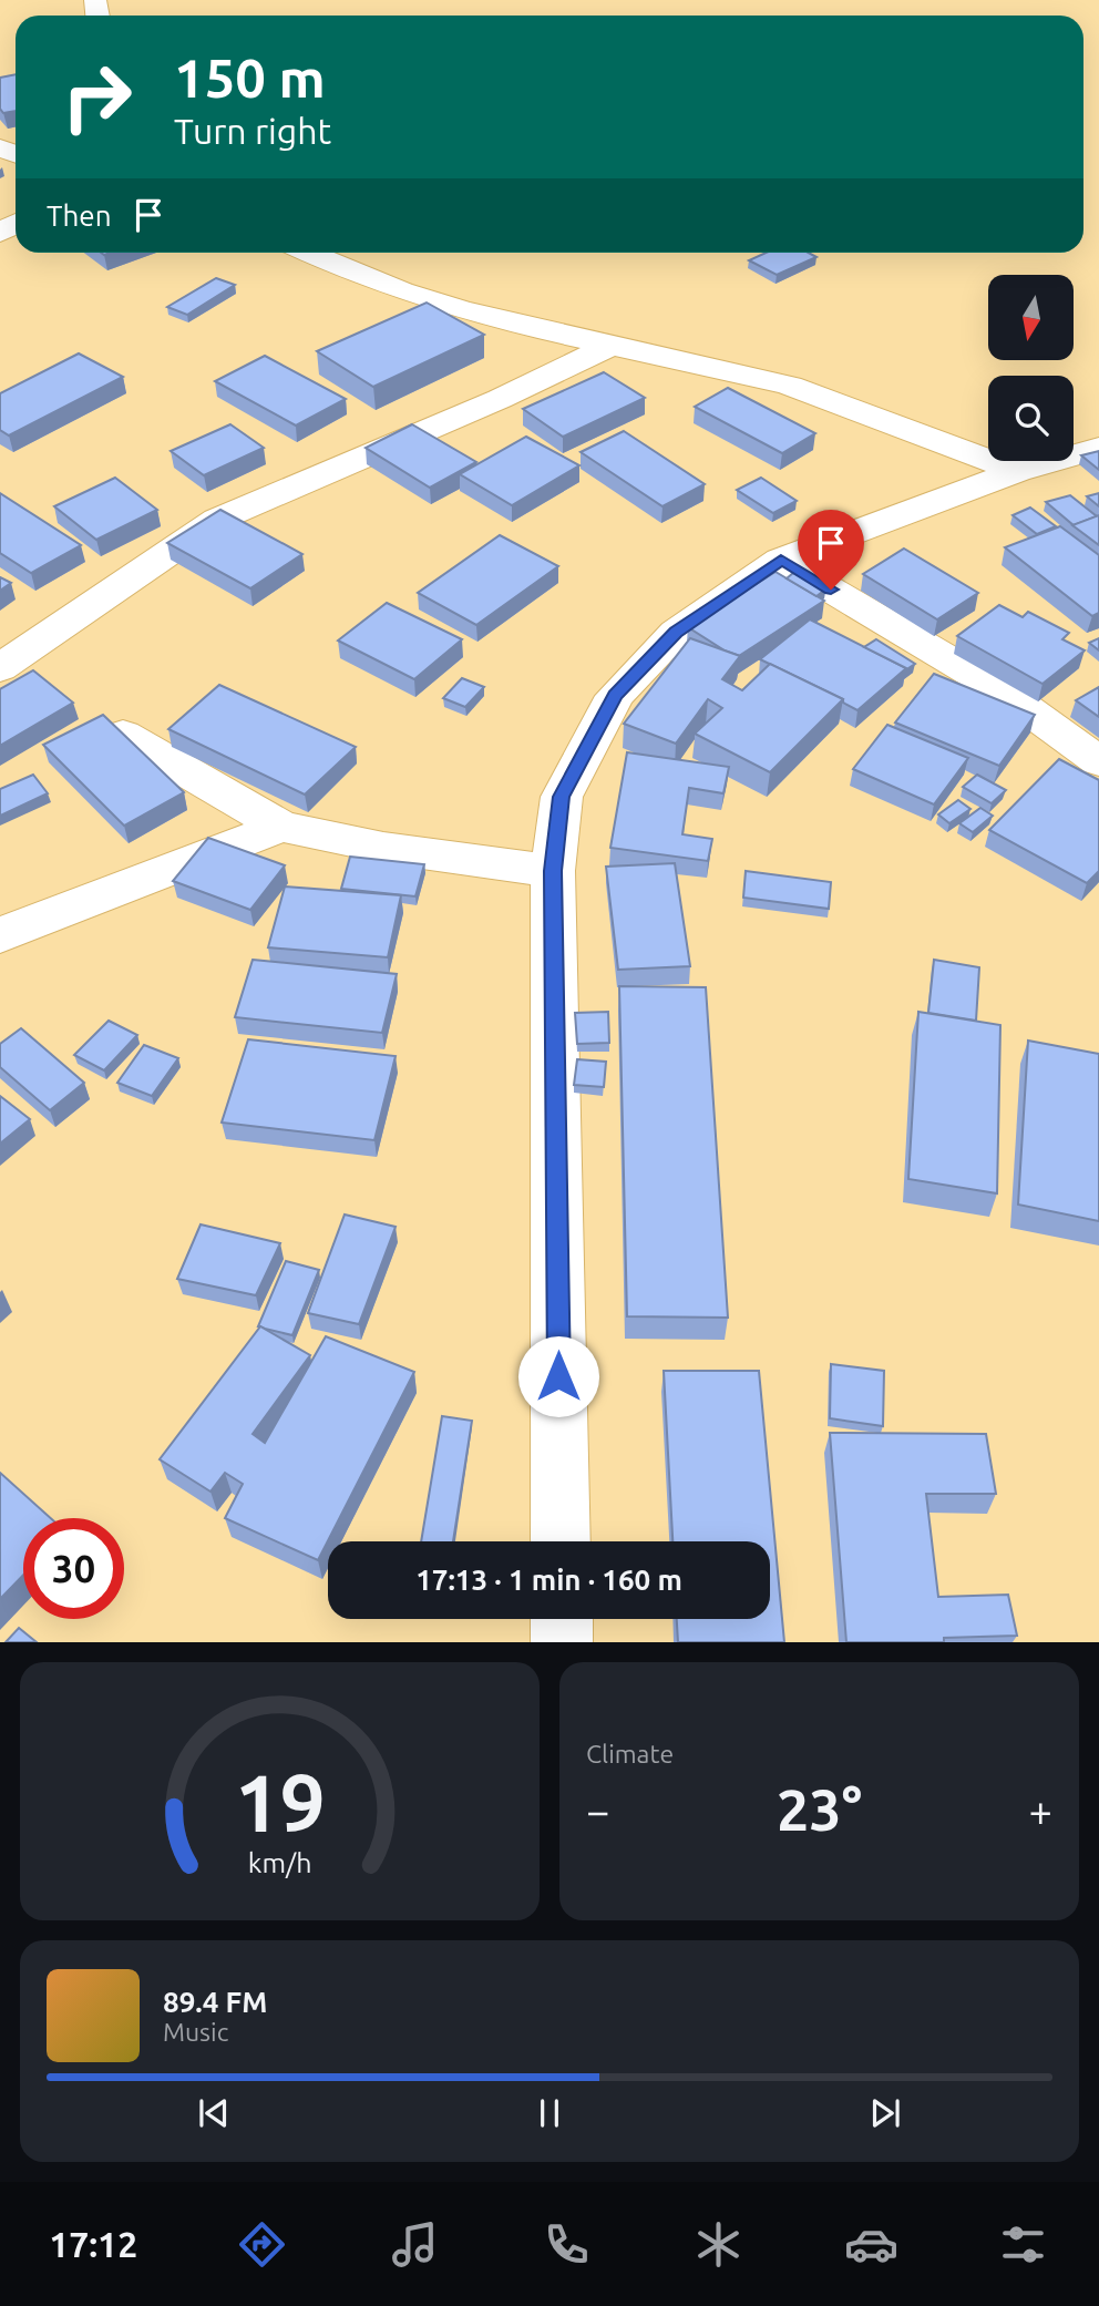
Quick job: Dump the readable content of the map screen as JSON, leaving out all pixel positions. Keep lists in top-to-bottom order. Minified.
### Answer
{"north":"bottom","page":{"turn":["150 m","Turn right"],"then":"Then","limit":"30","trip":"17:13 · 1 min · 160 m","tile":"Climate","heat":["−","23°","+"],"song":["89.4 FM","Music"],"tabs":"17:12","gauge":["19","km/h"]}}
